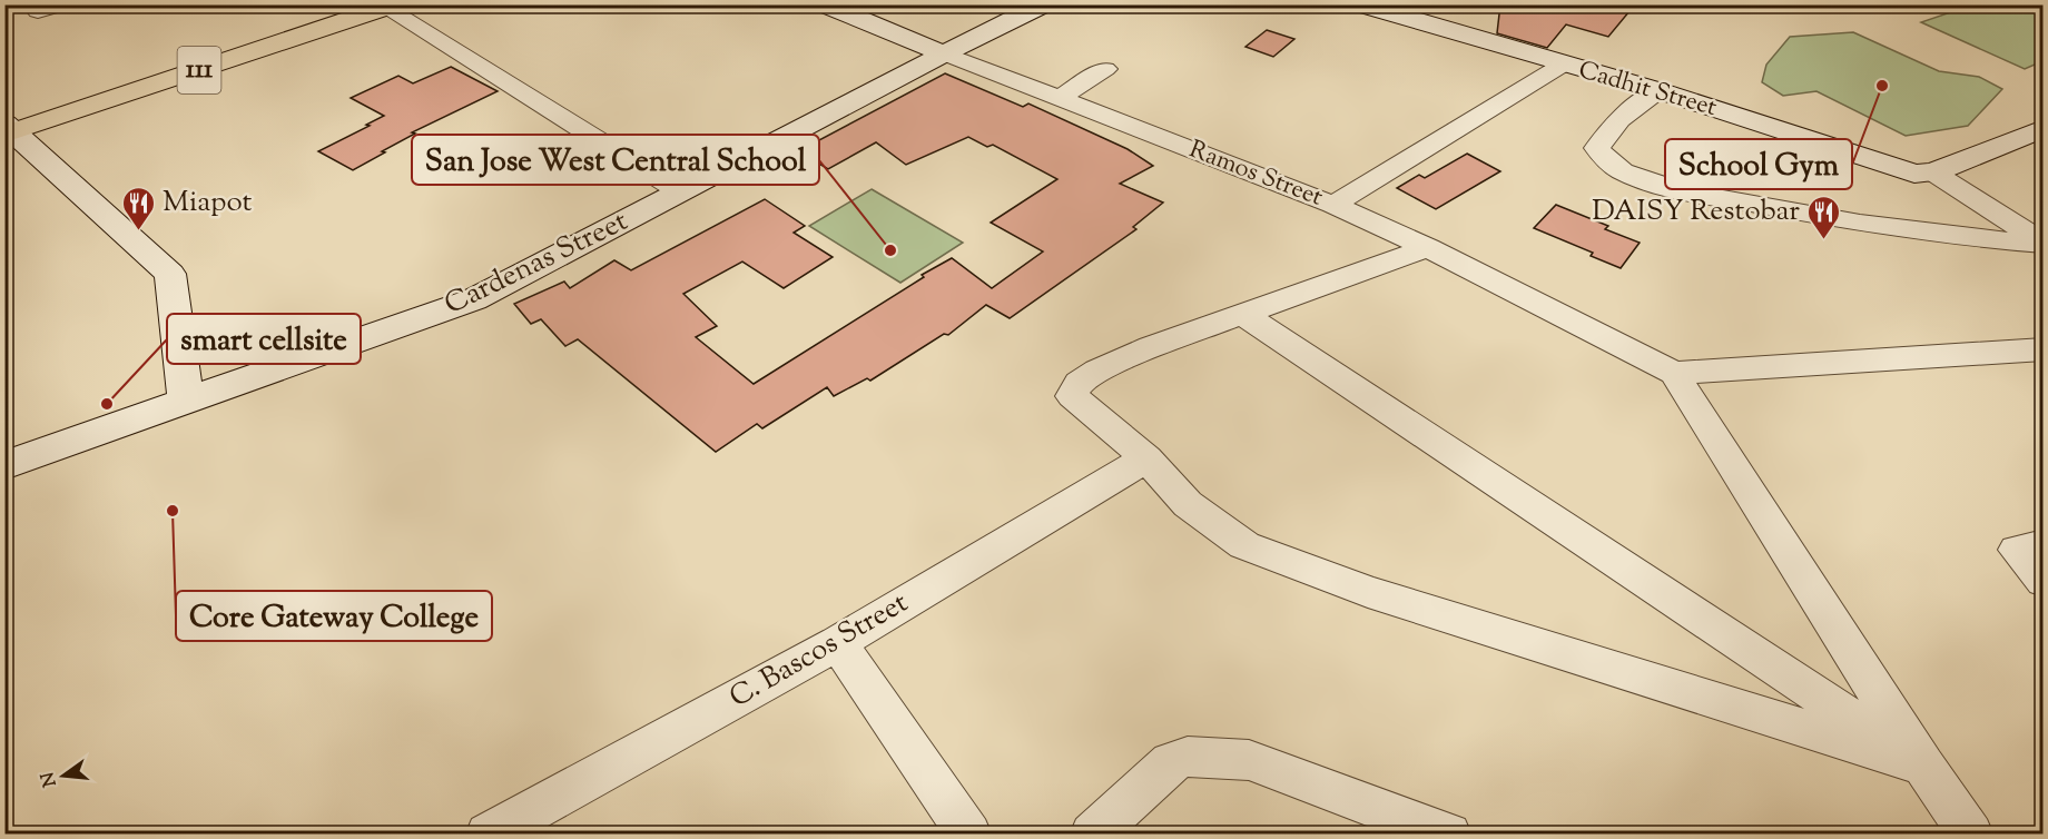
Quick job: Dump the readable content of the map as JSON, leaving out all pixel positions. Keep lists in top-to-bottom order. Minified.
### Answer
{"streets":{"main road":["111"],"street":["Cadhit Street","Ramos Street","Cardenas Street","C. Bascos Street"]},"crossings":[["Ramos Street","Cardenas Street"]],"places":{"other":["School Gym","San Jose West Central School","smart cellsite","Core Gateway College"],"restaurant":["Miapot","DAISY Restobar"]},"north":"left"}
